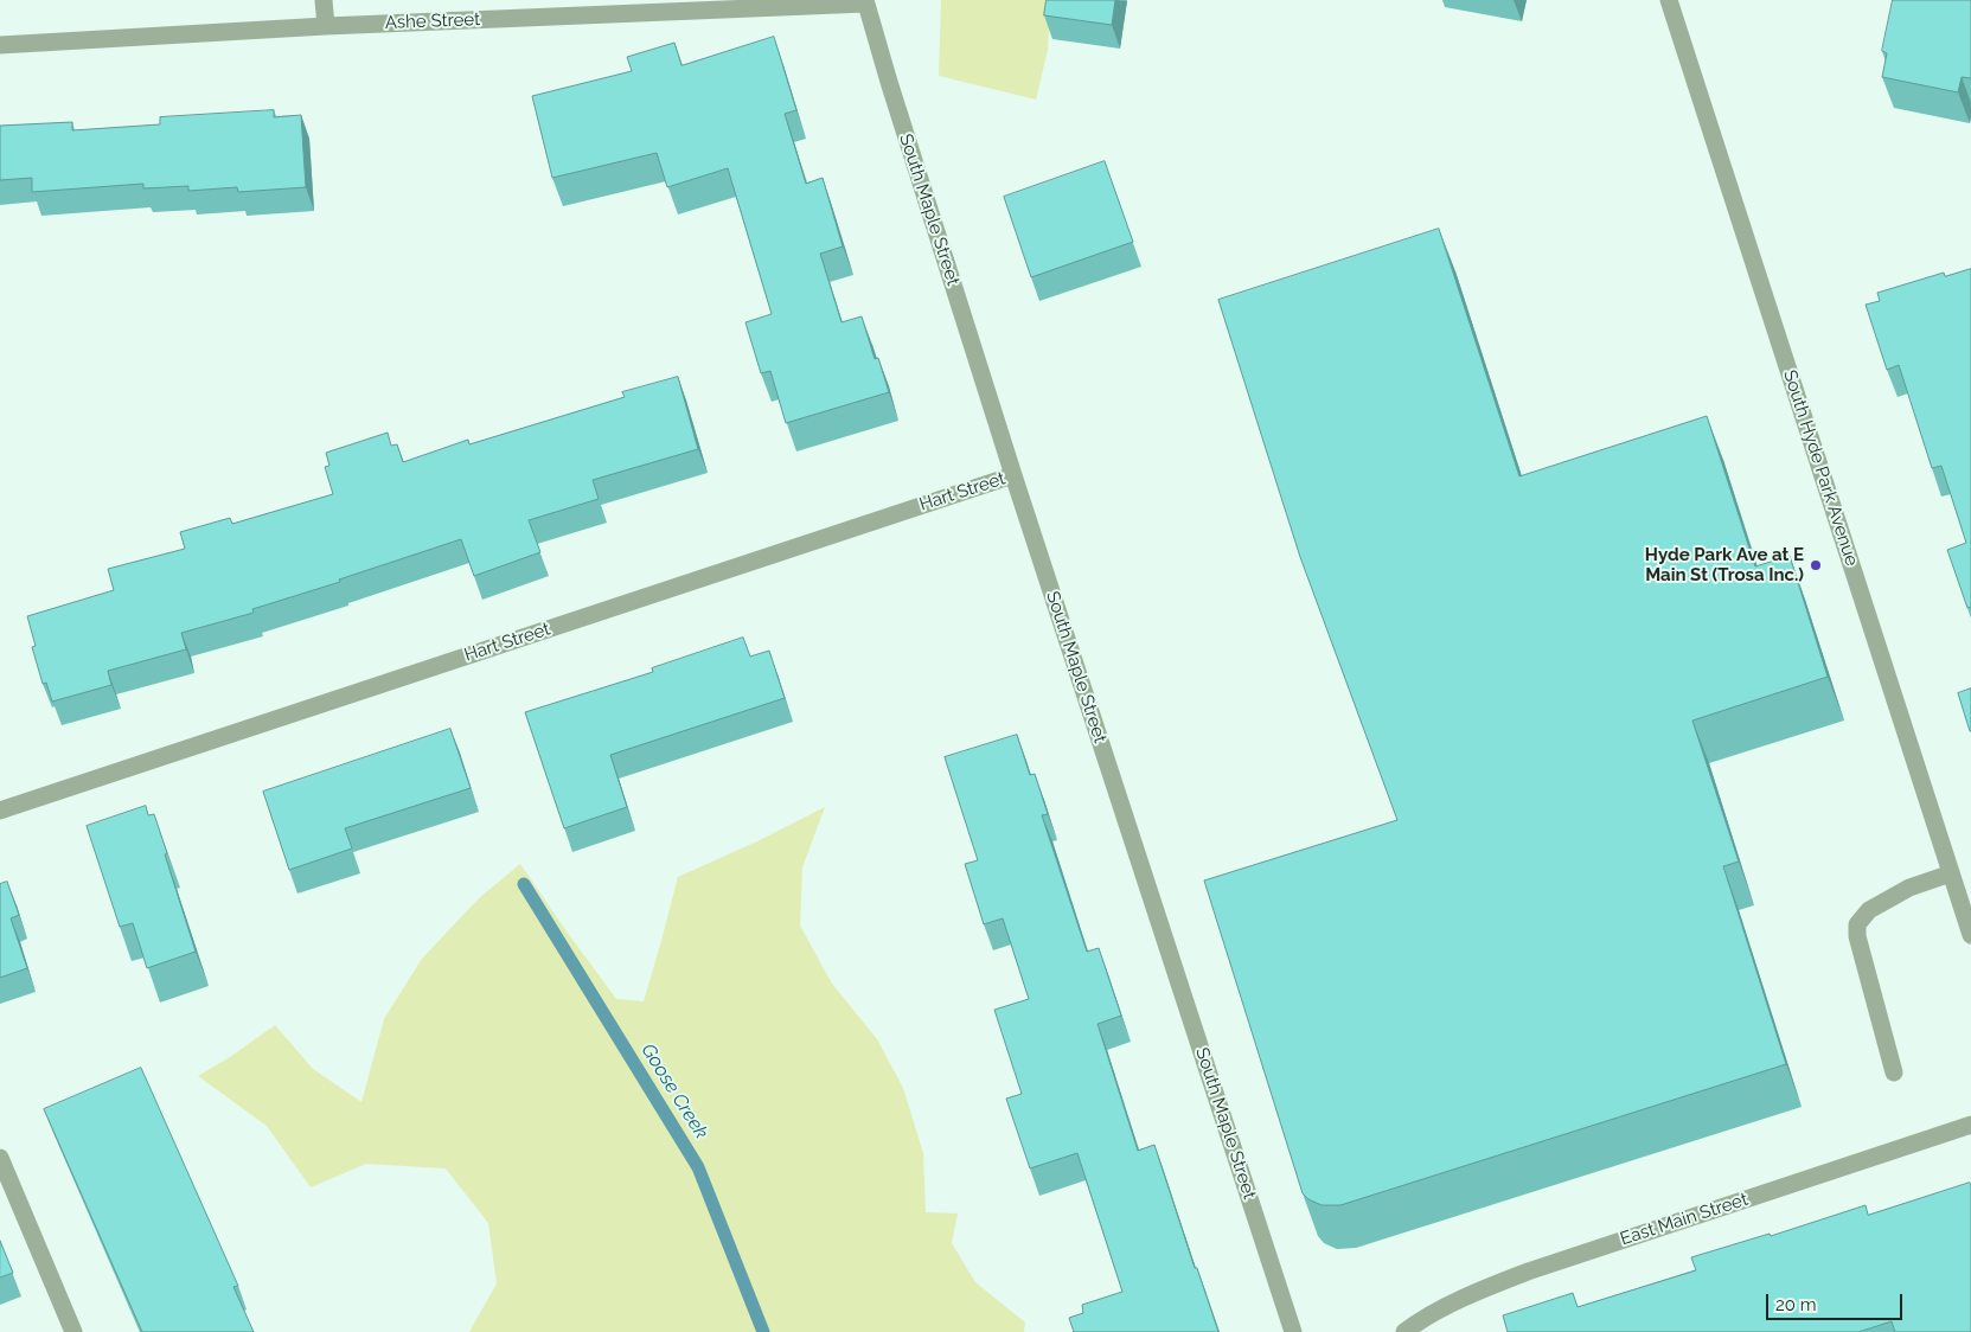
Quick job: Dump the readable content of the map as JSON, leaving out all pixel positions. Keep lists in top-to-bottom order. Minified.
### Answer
{"streets":{"street":["Ashe Street","South Maple Street","South Hyde Park Avenue","Hart Street","East Main Street"]},"crossings":[["Ashe Street","South Maple Street"],["South Maple Street","Hart Street"]],"water":["Goose Creek"],"places":["Hyde Park Ave at E Main St (Trosa Inc.)"],"scale_bar":"20 m"}
